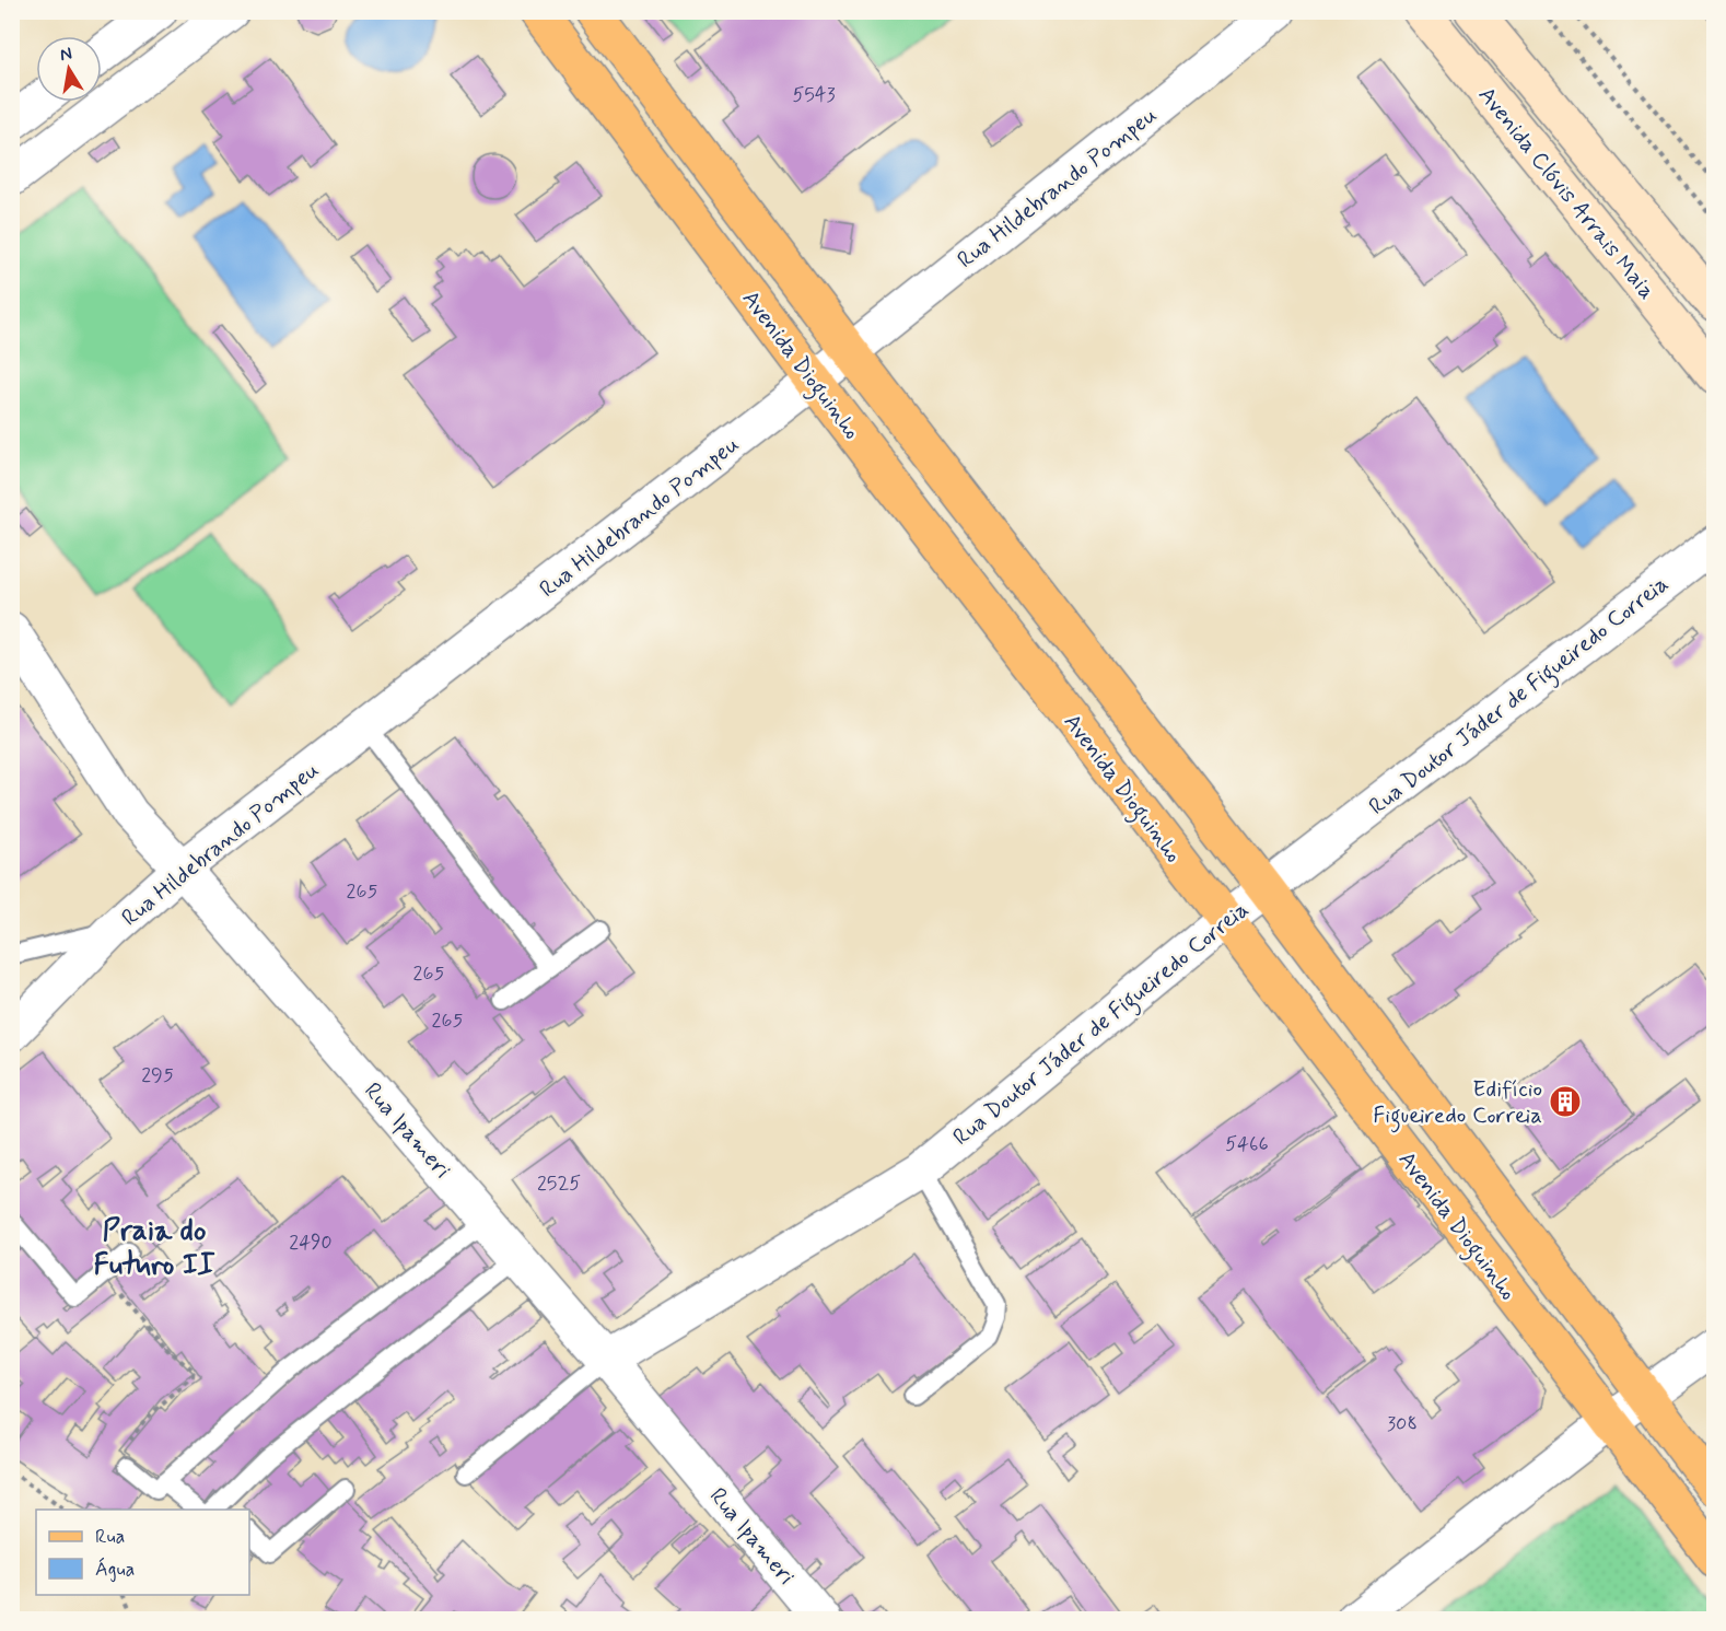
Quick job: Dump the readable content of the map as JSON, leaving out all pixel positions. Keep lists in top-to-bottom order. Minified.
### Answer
{"streets":{"main road":["Avenida Clóvis Arrais Maia","Avenida Dioguinho"],"street":["Rua Hildebrando Pompeu","Rua Doutor Jáder de Figueiredo Correia","Rua Ipameri"]},"crossings":[["Rua Hildebrando Pompeu","Avenida Dioguinho"],["Rua Hildebrando Pompeu","Rua Ipameri"],["Avenida Dioguinho","Rua Doutor Jáder de Figueiredo Correia"],["Rua Doutor Jáder de Figueiredo Correia","Rua Ipameri"]],"districts":["Praia do Futuro II"],"places":{"building":["Edifício Figueiredo Correia"]},"house_numbers":["5543","265","265","265","295","5466","2525","2490","308"],"legend":["Rua","Água"],"north":"top"}
